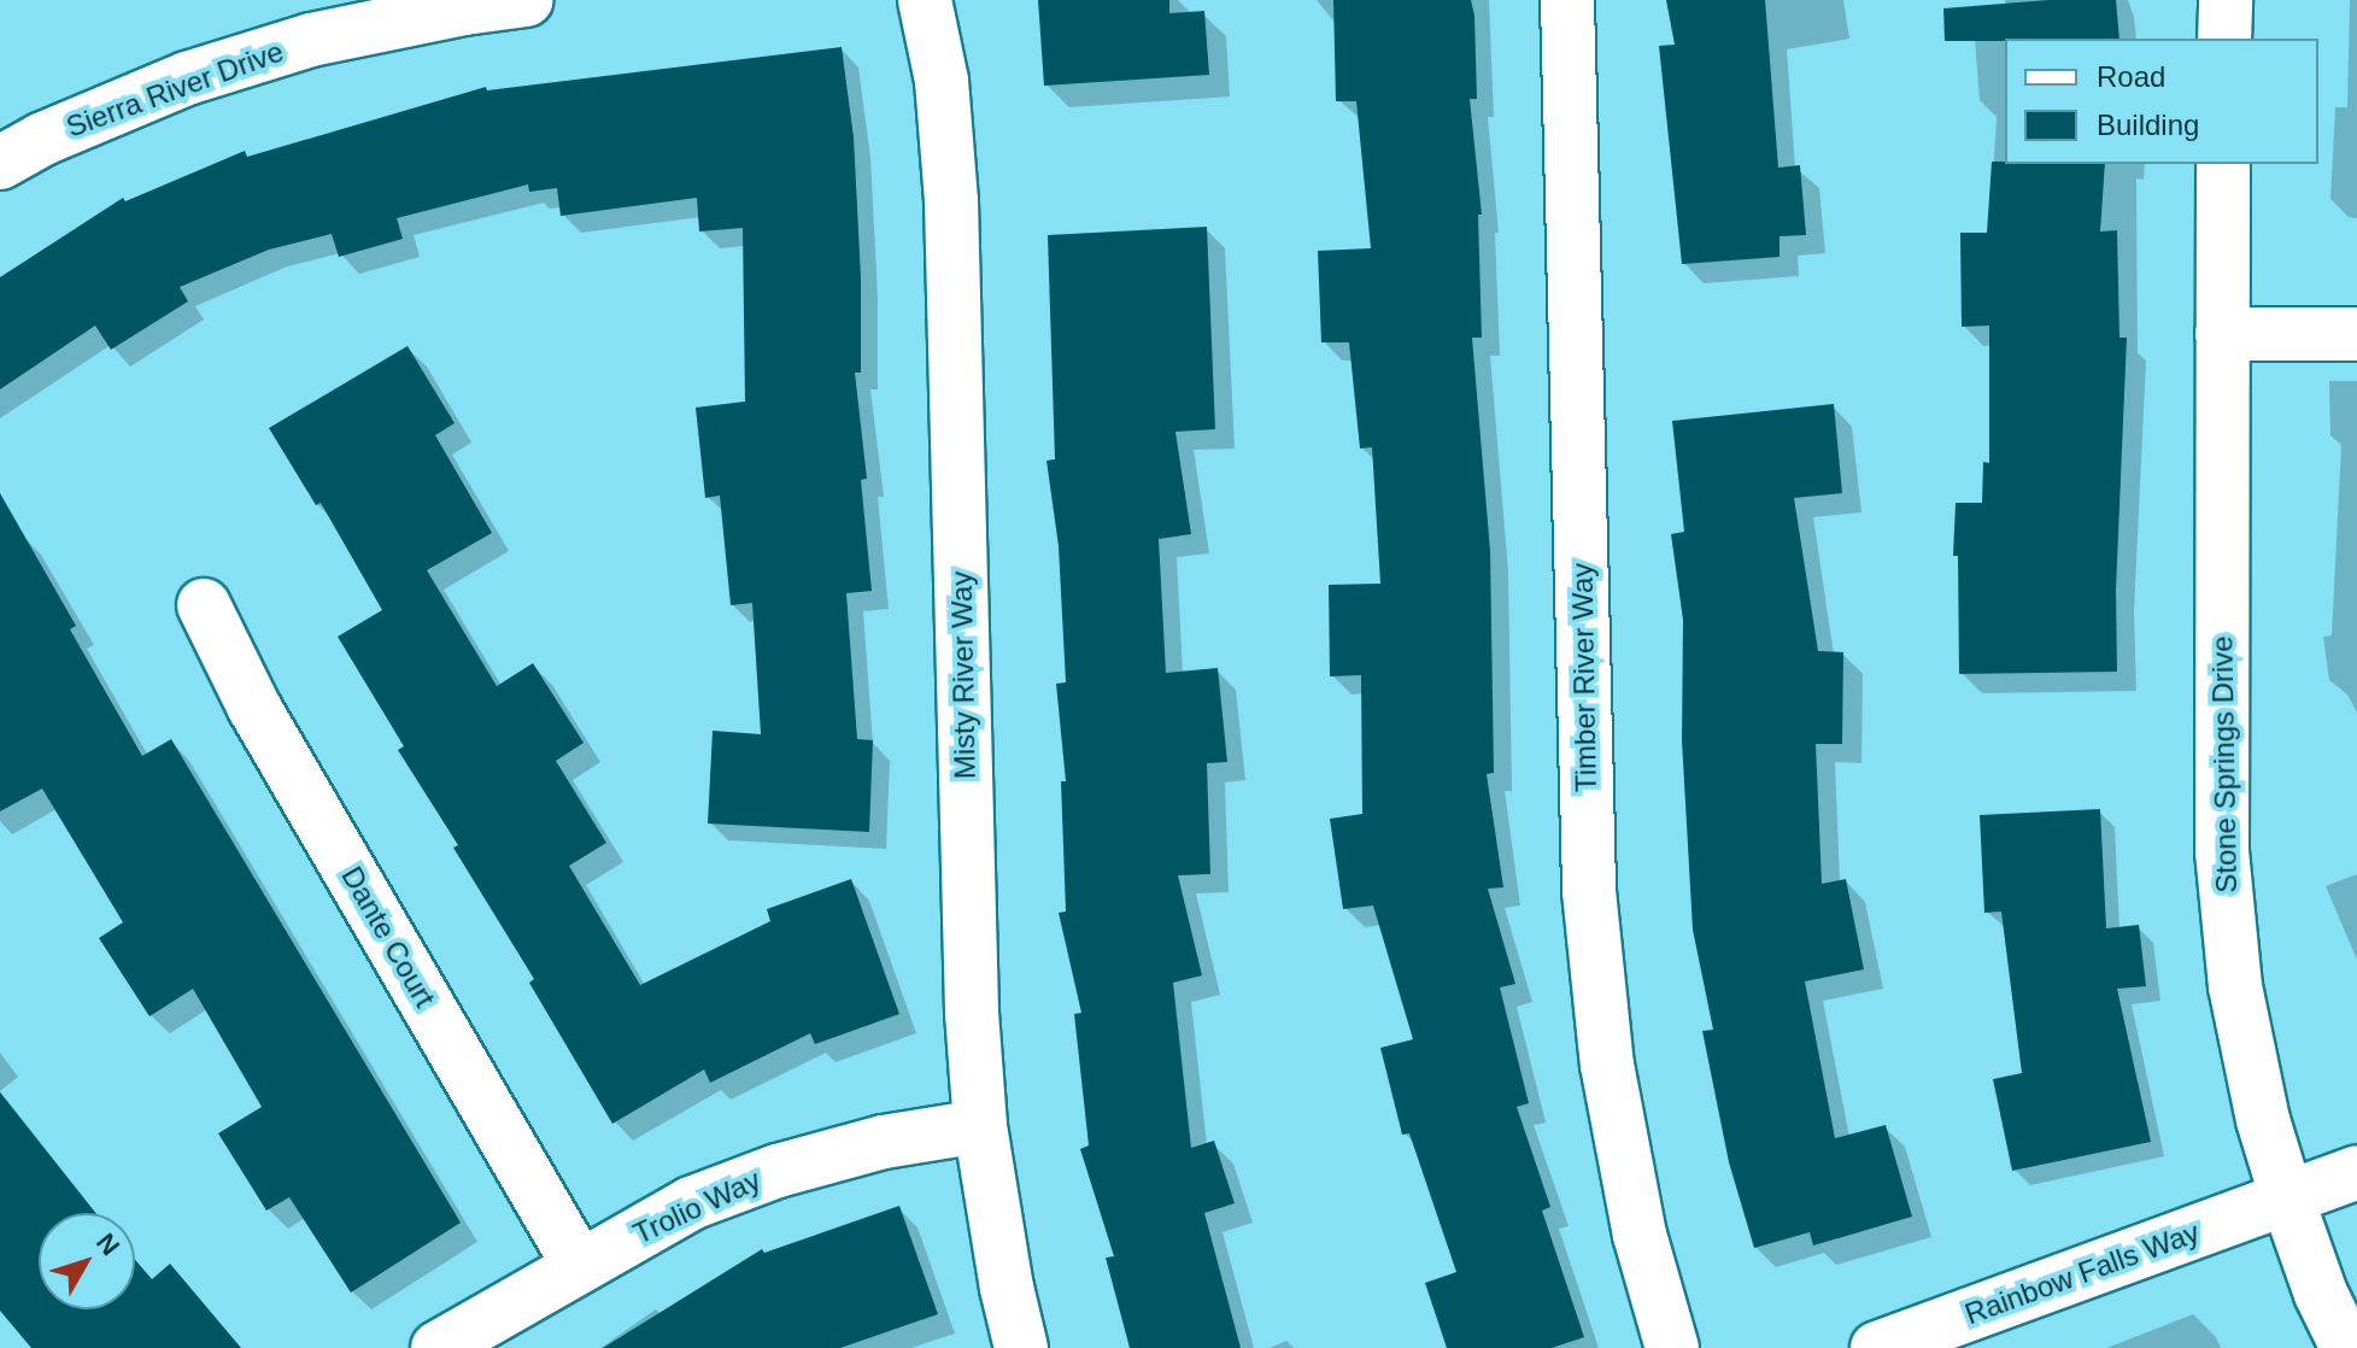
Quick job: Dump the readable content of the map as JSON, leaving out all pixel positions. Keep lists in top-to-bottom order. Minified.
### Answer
{"streets":{"street":["Sierra River Drive","Misty River Way","Timber River Way","Stone Springs Drive","Dante Court","Trolio Way","Rainbow Falls Way"]},"crossings":[["Misty River Way","Trolio Way"],["Stone Springs Drive","Rainbow Falls Way"],["Dante Court","Trolio Way"]],"legend":["Road","Building"],"north":"top right"}
